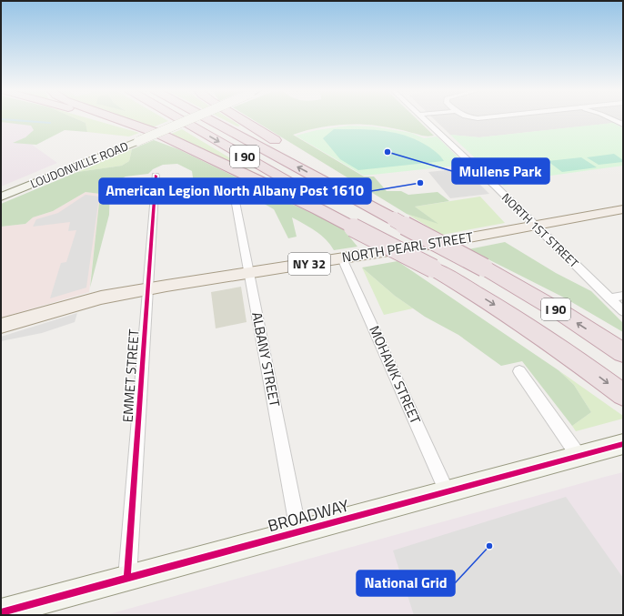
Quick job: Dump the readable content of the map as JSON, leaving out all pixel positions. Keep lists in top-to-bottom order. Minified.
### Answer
{"streets":{"highway":["I 90"],"main road":["LOUDONVILLE ROAD","NORTH PEARL STREET","NY 32","BROADWAY"],"street":["NORTH 1ST STREET","ALBANY STREET","MOHAWK STREET","EMMET STREET"]},"crossings":[["NORTH 1ST STREET","NORTH PEARL STREET"],["NORTH PEARL STREET","ALBANY STREET"],["NORTH PEARL STREET","MOHAWK STREET"],["NORTH PEARL STREET","EMMET STREET"],["ALBANY STREET","BROADWAY"],["MOHAWK STREET","BROADWAY"],["EMMET STREET","BROADWAY"]],"places":["Mullens Park","American Legion North Albany Post 1610","National Grid"]}
